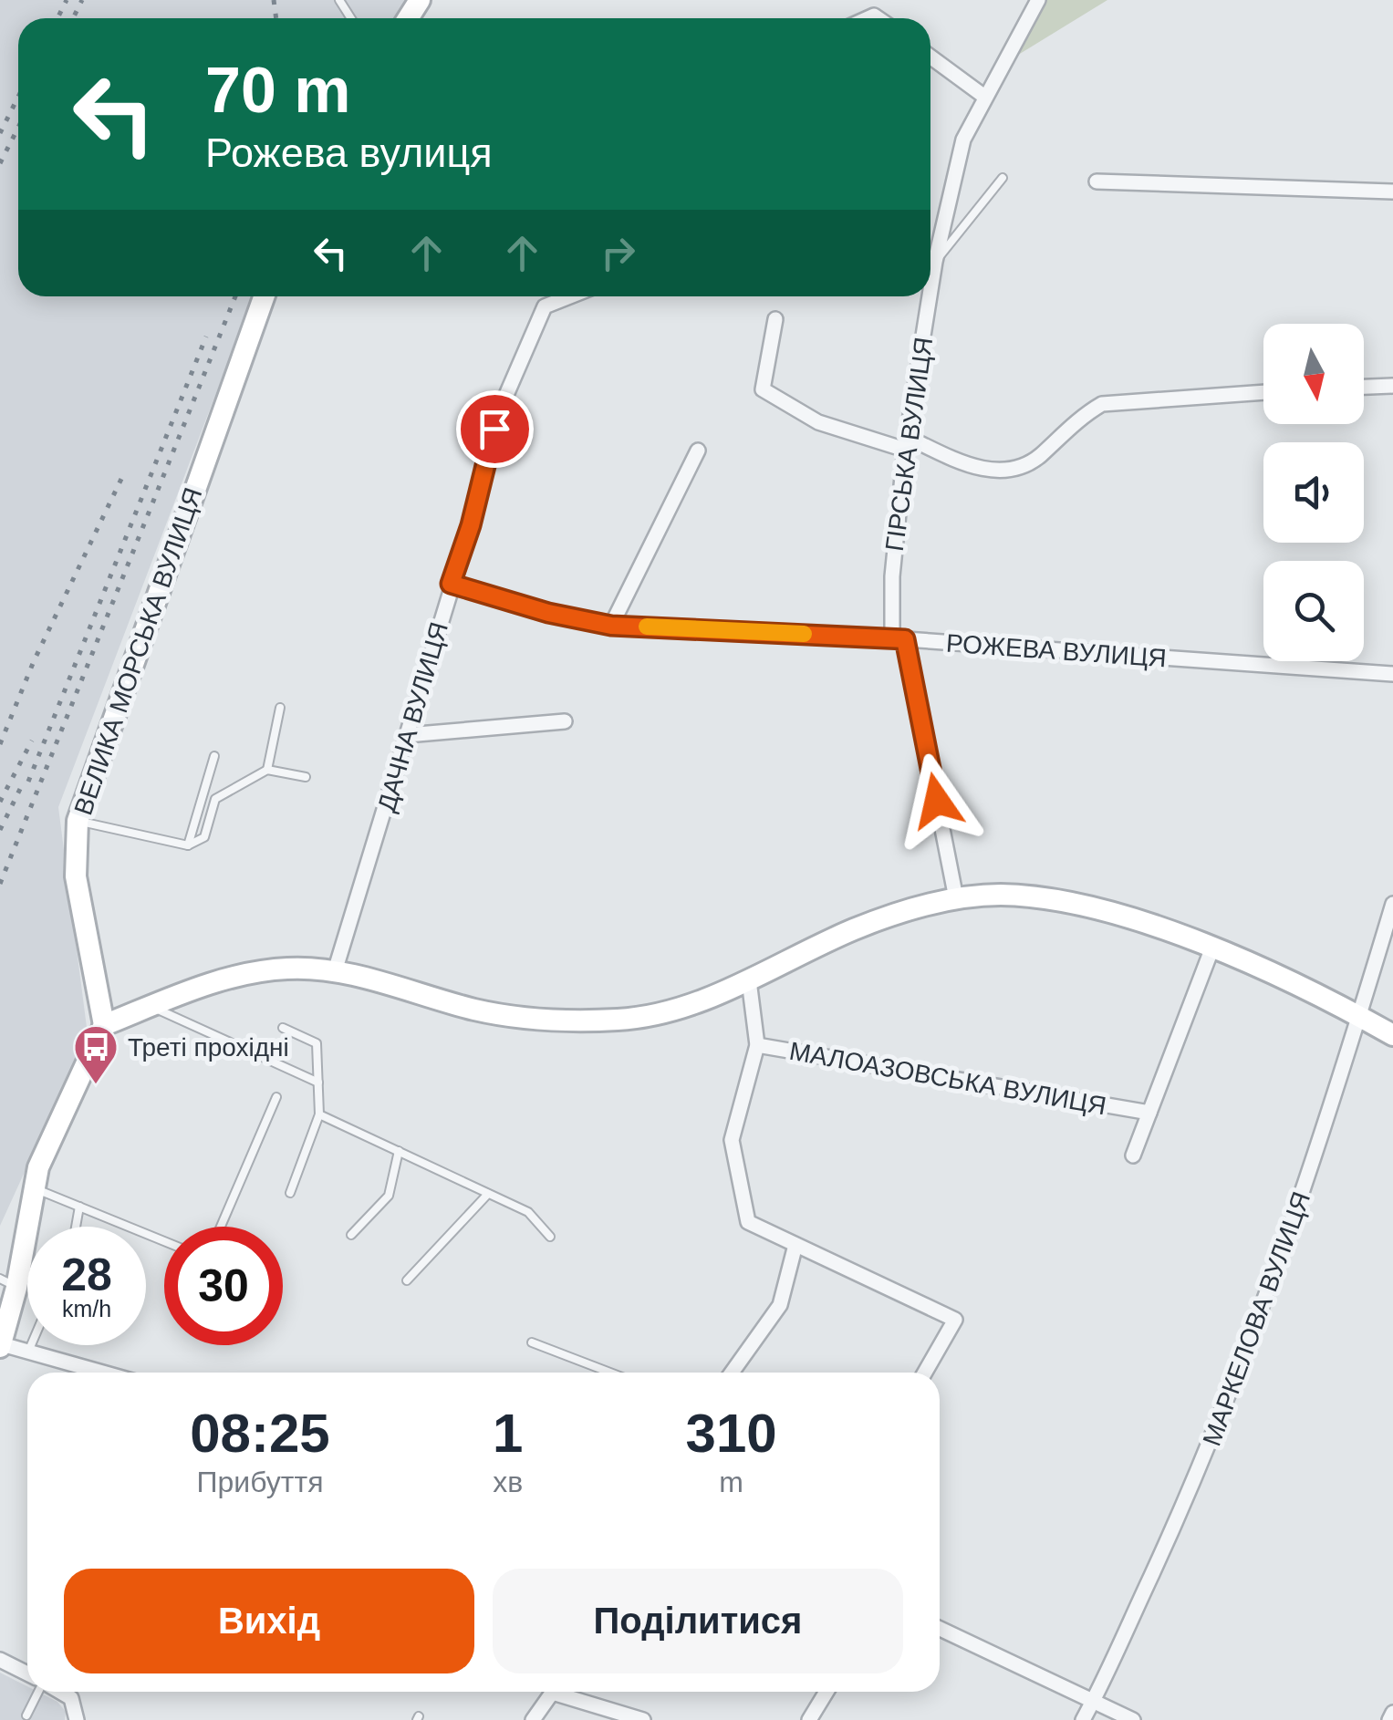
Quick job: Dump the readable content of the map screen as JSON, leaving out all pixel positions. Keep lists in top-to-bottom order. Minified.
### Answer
{"streets":{"street":["ГІРСЬКА ВУЛИЦЯ","РОЖЕВА ВУЛИЦЯ","ВЕЛИКА МОРСЬКА ВУЛИЦЯ","ДАЧНА ВУЛИЦЯ","МАЛОАЗОВСЬКА ВУЛИЦЯ","МАРКЕЛОВА ВУЛИЦЯ"]},"crossings":[["ГІРСЬКА ВУЛИЦЯ","РОЖЕВА ВУЛИЦЯ"],["РОЖЕВА ВУЛИЦЯ","ДАЧНА ВУЛИЦЯ"]],"places":{"bus stop":["Треті прохідні"]},"north":"bottom","page":{"turn":["70 m","Рожева вулиця"],"speed":"28 km/h","limit":"30","eta":["08:25","Прибуття","1","хв","310","m"],"buttons":["Вихід","Поділитися"]}}
